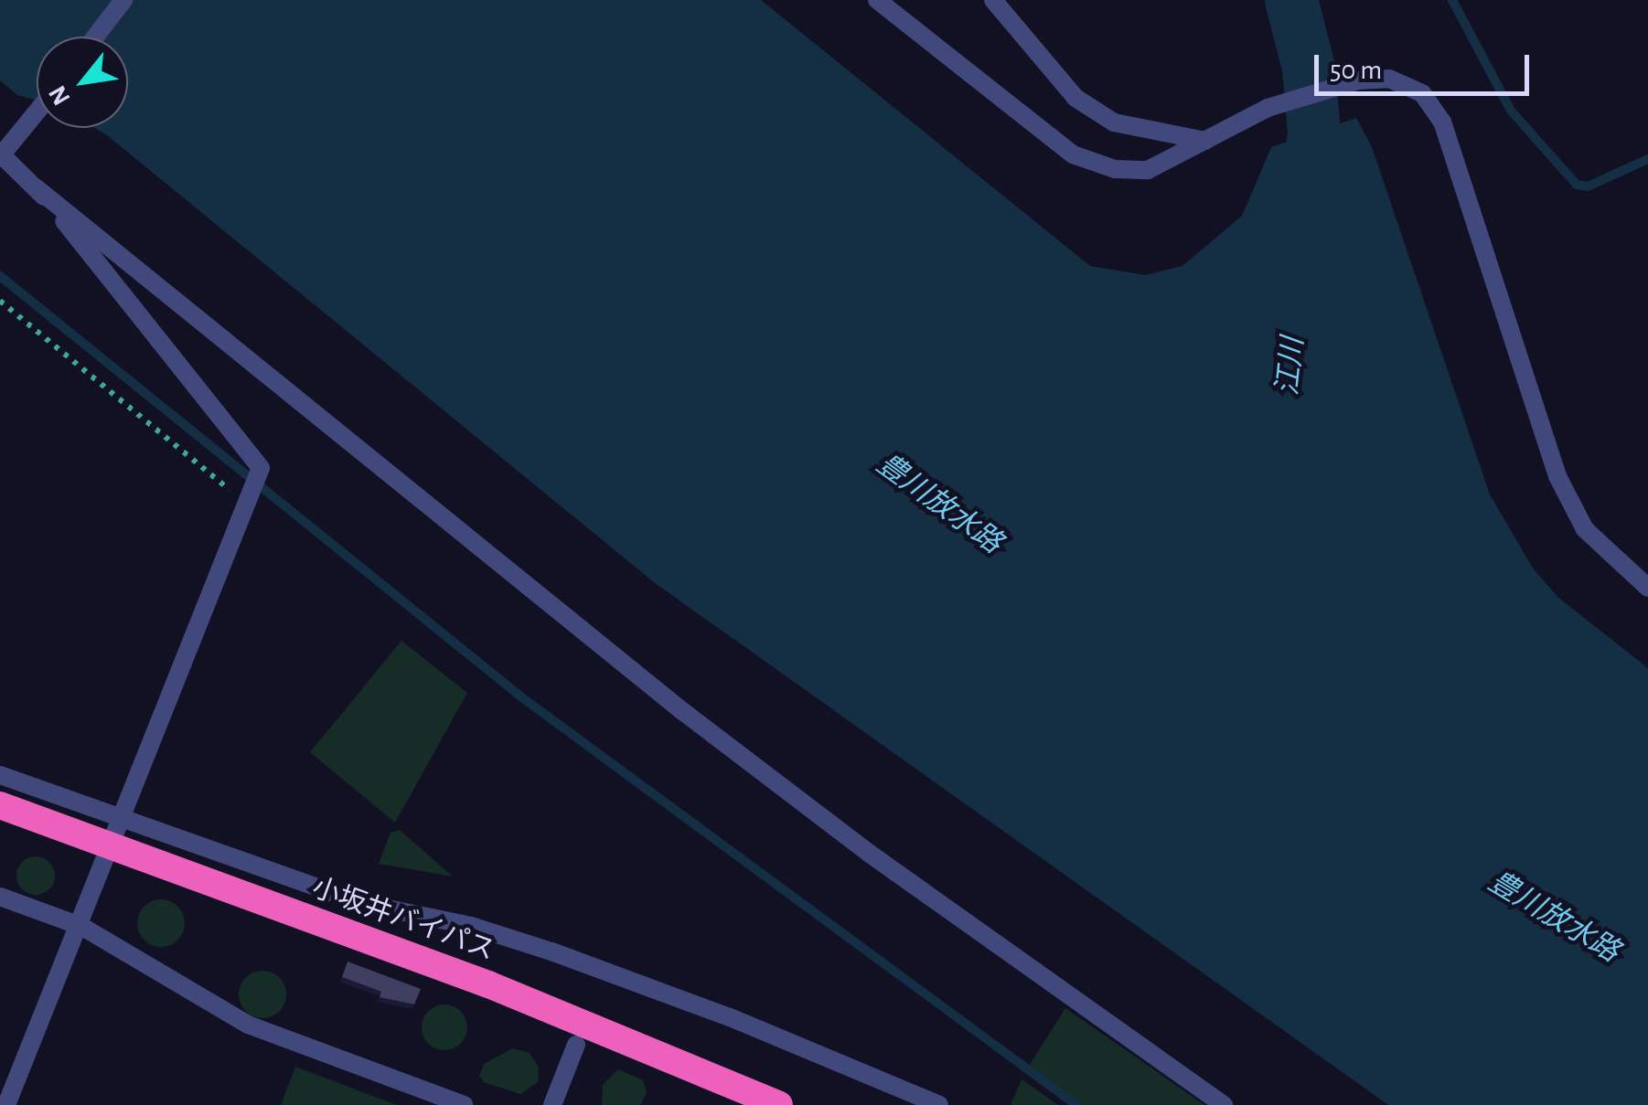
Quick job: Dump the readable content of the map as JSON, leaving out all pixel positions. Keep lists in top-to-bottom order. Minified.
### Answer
{"streets":{"highway":["小坂井バイパス"]},"water":["江川","豊川放水路"],"scale_bar":"50 m","north":"bottom left"}
